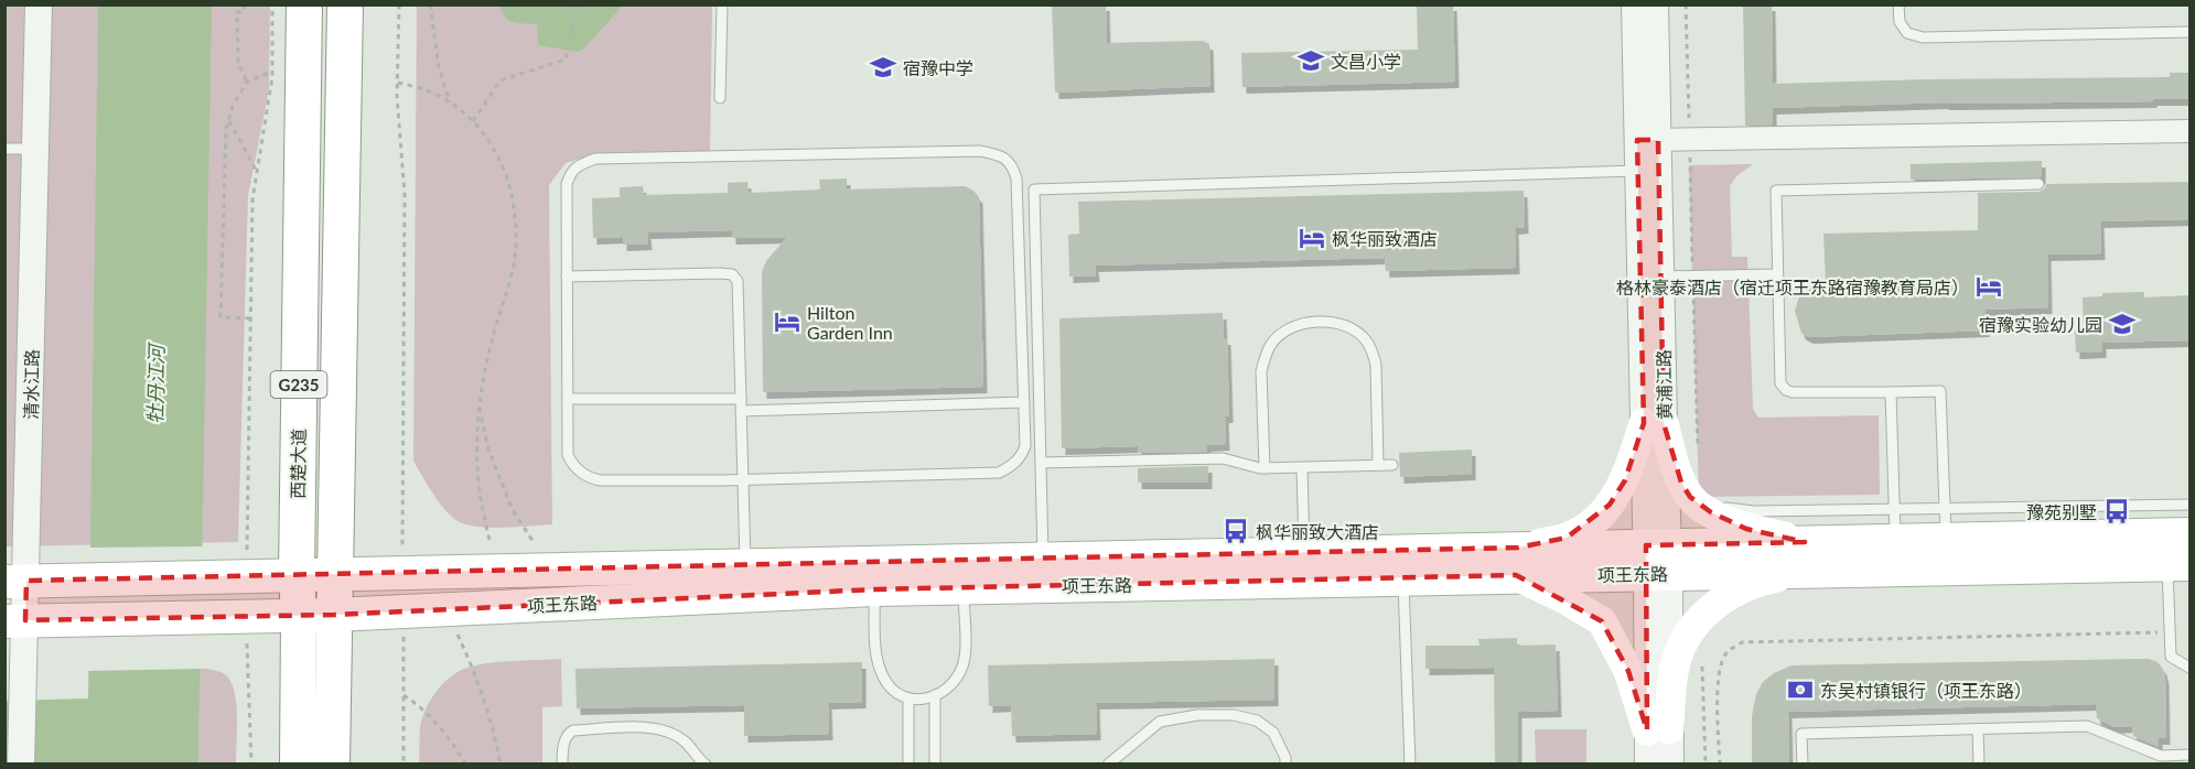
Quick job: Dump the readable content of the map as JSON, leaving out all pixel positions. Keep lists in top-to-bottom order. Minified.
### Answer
{"streets":{"highway":["G235","西楚大道"],"main road":["项王东路"],"street":["清水江路","黄浦江路"]},"crossings":[["清水江路","项王东路"],["G235","项王东路"],["黄浦江路","项王东路"],["西楚大道","项王东路"]],"water":["牡丹江河"],"places":{"school or university":["文昌小学","宿豫中学","宿豫实验幼儿园"],"hotel":["枫华丽致酒店","格林豪泰酒店（宿迁项王东路宿豫教育局店）","Hilton Garden Inn"],"bus stop":["豫苑别墅","枫华丽致大酒店"],"bank":["东吴村镇银行（项王东路）"]}}
